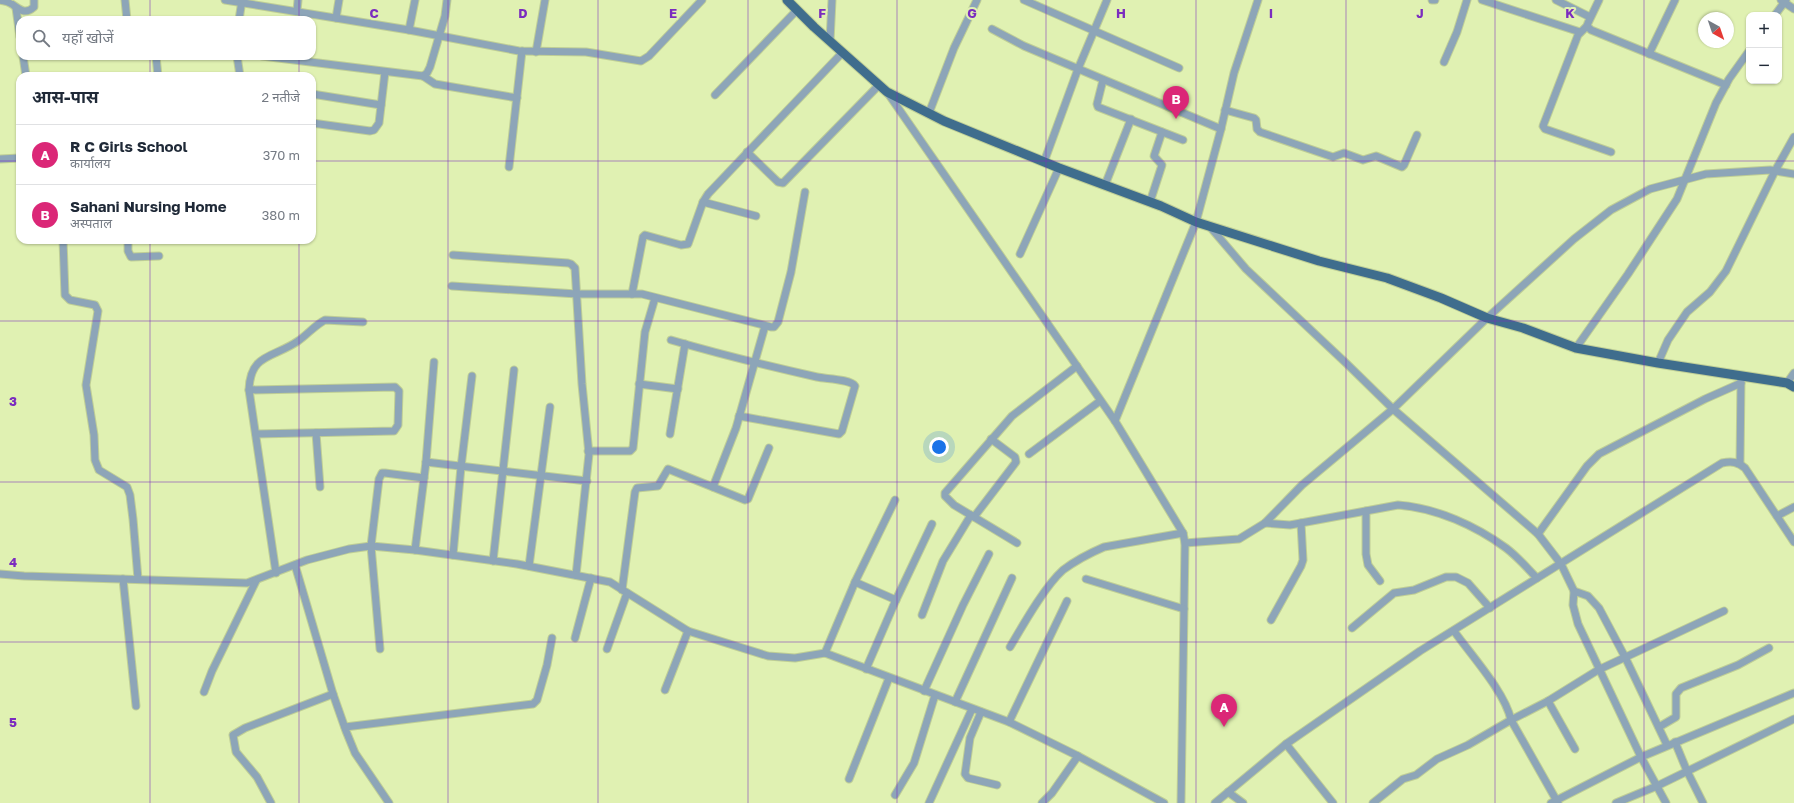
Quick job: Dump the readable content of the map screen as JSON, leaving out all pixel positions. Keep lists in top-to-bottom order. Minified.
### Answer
{"north":"bottom right","page":{"map_buttons":["+","−"],"search":"यहाँ खोजें","heading":["आस-पास","2 नतीजे"],"pins":["B","A"],"list":[{"mark":"A","name":"R C Girls School","note":"कार्यालय","value":"370 m"},{"mark":"B","name":"Sahani Nursing Home","note":"अस्पताल","value":"380 m"}]},"grid":{"columns":["C","D","E","F","G","H","I","J","K"],"rows":["3","4","5"]}}
